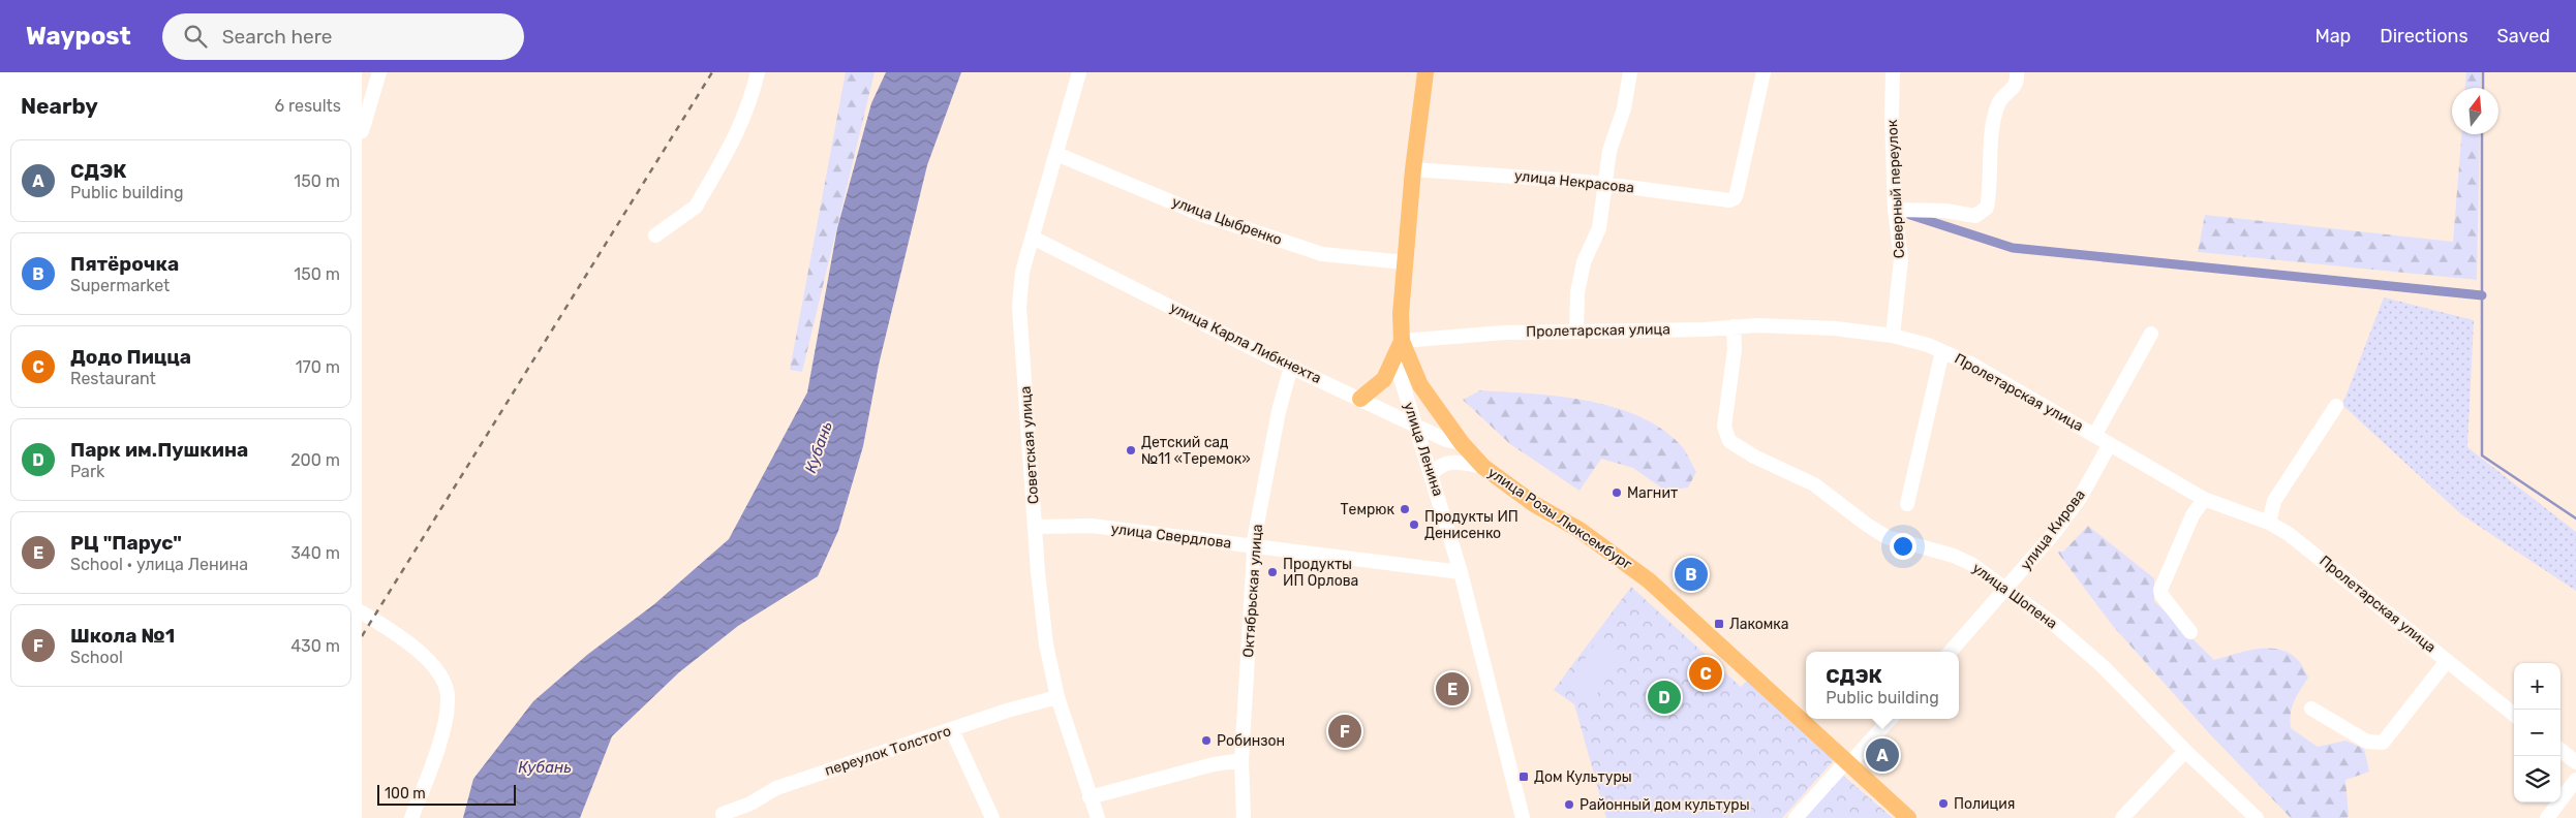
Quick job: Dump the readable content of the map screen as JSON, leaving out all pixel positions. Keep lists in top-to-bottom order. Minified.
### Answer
{"streets":{"main road":["улица Ленина","улица Розы Люксембург"],"street":["улица Некрасова","Северный переулок","улица Цыбренко","Пролетарская улица","улица Карла Либкнехта","Советская улица","улица Кирова","улица Свердлова","Октябрьская улица","улица Шопена","переулок Толстого"]},"crossings":[["улица Некрасова","улица Ленина"],["Северный переулок","Пролетарская улица"],["улица Цыбренко","Советская улица"],["улица Цыбренко","улица Ленина"],["Пролетарская улица","улица Ленина"],["Пролетарская улица","улица Розы Люксембург"],["Пролетарская улица","улица Кирова"],["Пролетарская улица","улица Шопена"],["улица Карла Либкнехта","Советская улица"],["улица Карла Либкнехта","улица Ленина"],["улица Карла Либкнехта","улица Розы Люксембург"],["улица Карла Либкнехта","Октябрьская улица"],["Советская улица","улица Свердлова"],["Советская улица","переулок Толстого"],["улица Ленина","улица Розы Люксембург"],["улица Ленина","улица Свердлова"],["улица Кирова","улица Шопена"],["улица Свердлова","Октябрьская улица"]],"water":["Кубань"],"places":{"other":["Детский сад №11 «Теремок»","Магнит","Темрюк","Продукты ИП Денисенко","Продукты ИП Орлова","Робинзон","Полиция","Районный дом культуры"],"transit":["Лакомка","Дом Культуры"]},"scale_bar":"100 m","north":"top","page":{"header":"Waypost","search":"Search here","nav":["Map","Directions","Saved"],"heading":["Nearby","6 results"],"list":[{"mark":"A","name":"СДЭК","note":"Public building","value":"150 m"},{"mark":"B","name":"Пятёрочка","note":"Supermarket","value":"150 m"},{"mark":"C","name":"Додо Пицца","note":"Restaurant","value":"170 m"},{"mark":"D","name":"Парк им.Пушкина","note":"Park","value":"200 m"},{"mark":"E","name":"РЦ \"Парус\"","note":"School · улица Ленина","value":"340 m"},{"mark":"F","name":"Школа №1","note":"School","value":"430 m"}],"pins":["B","C","E","D","F","A"],"popup":["СДЭК","Public building"],"map_buttons":["+","−"],"scale":"100 m"}}
